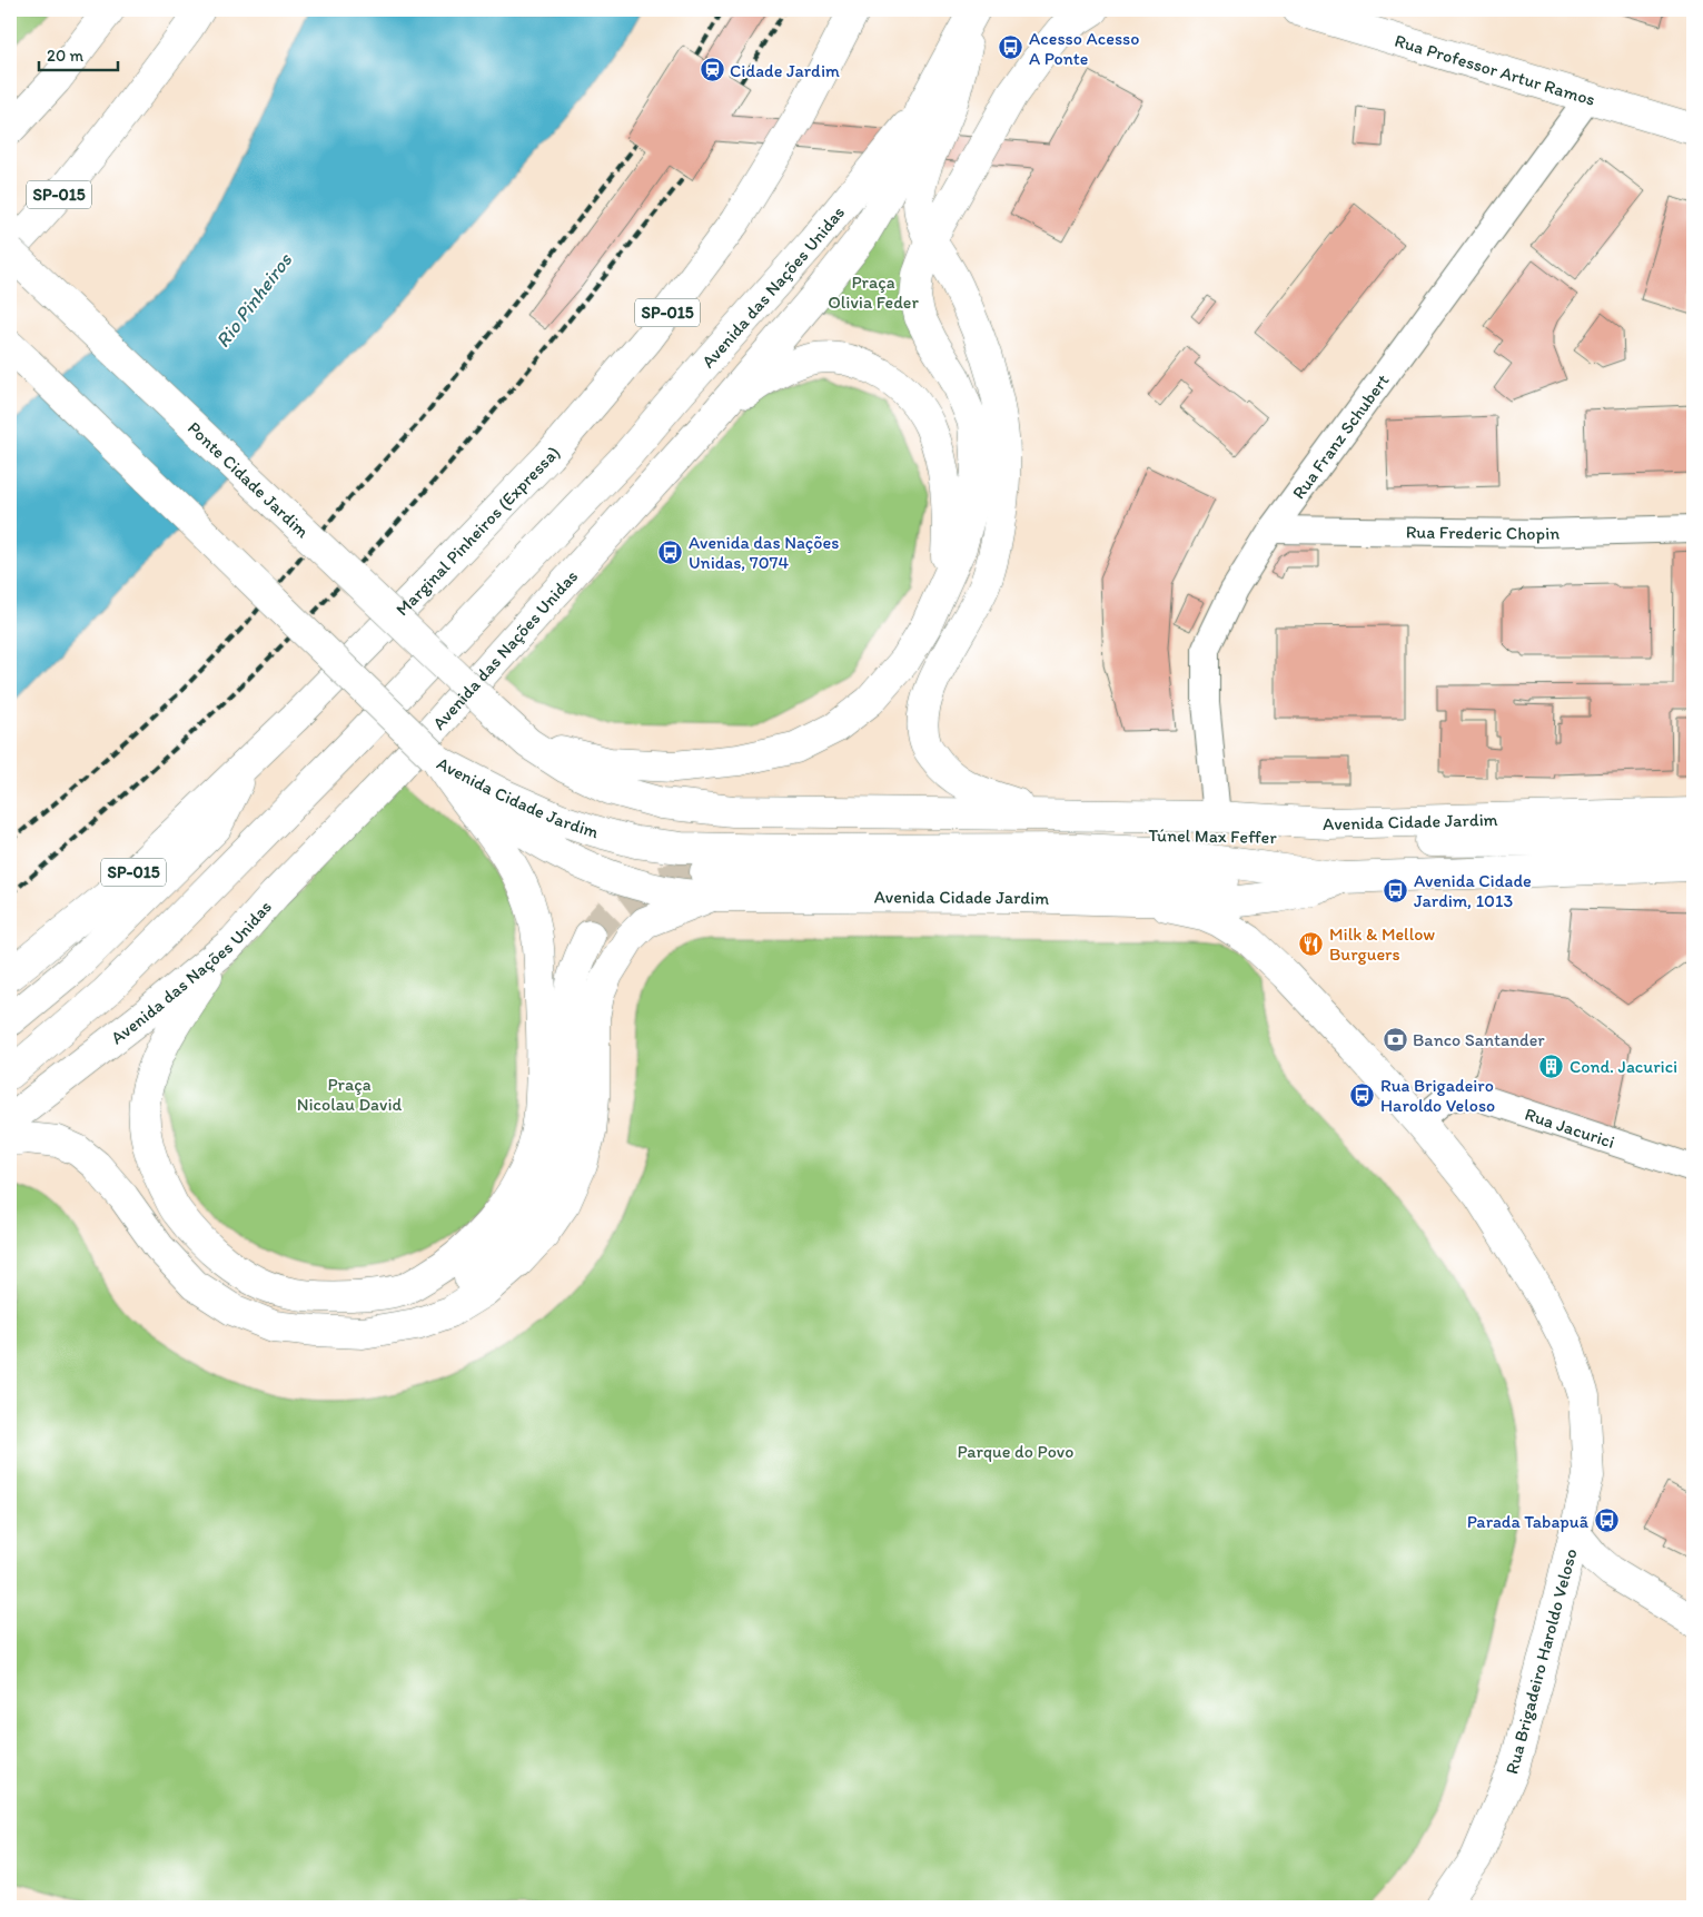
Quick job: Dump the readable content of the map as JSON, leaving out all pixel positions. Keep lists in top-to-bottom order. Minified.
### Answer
{"streets":{"main road":["Rua Professor Artur Ramos","SP-015","Avenida das Nações Unidas","Ponte Cidade Jardim","Marginal Pinheiros (Expressa)","Avenida Cidade Jardim","Túnel Max Feffer","Rua Brigadeiro Haroldo Veloso"],"street":["Rua Franz Schubert","Rua Frederic Chopin","Rua Jacurici"]},"crossings":[["Rua Professor Artur Ramos","Rua Franz Schubert"],["SP-015","Ponte Cidade Jardim"],["Rua Franz Schubert","Rua Frederic Chopin"],["Rua Franz Schubert","Avenida Cidade Jardim"],["Ponte Cidade Jardim","Avenida Cidade Jardim"],["Avenida Cidade Jardim","Túnel Max Feffer"],["Avenida Cidade Jardim","Rua Brigadeiro Haroldo Veloso"],["Rua Jacurici","Rua Brigadeiro Haroldo Veloso"]],"water":["Rio Pinheiros"],"parks":["Praça Olivia Feder","Praça Nicolau David","Parque do Povo"],"places":{"bus stop":["Acesso Acesso A Ponte","Avenida das Nações Unidas, 7074","Avenida Cidade Jardim, 1013","Rua Brigadeiro Haroldo Veloso","Parada Tabapuã"],"station":["Cidade Jardim"],"restaurant":["Milk & Mellow Burguers"],"bank":["Banco Santander"],"building":["Cond. Jacurici"]},"scale_bar":"20 m"}
